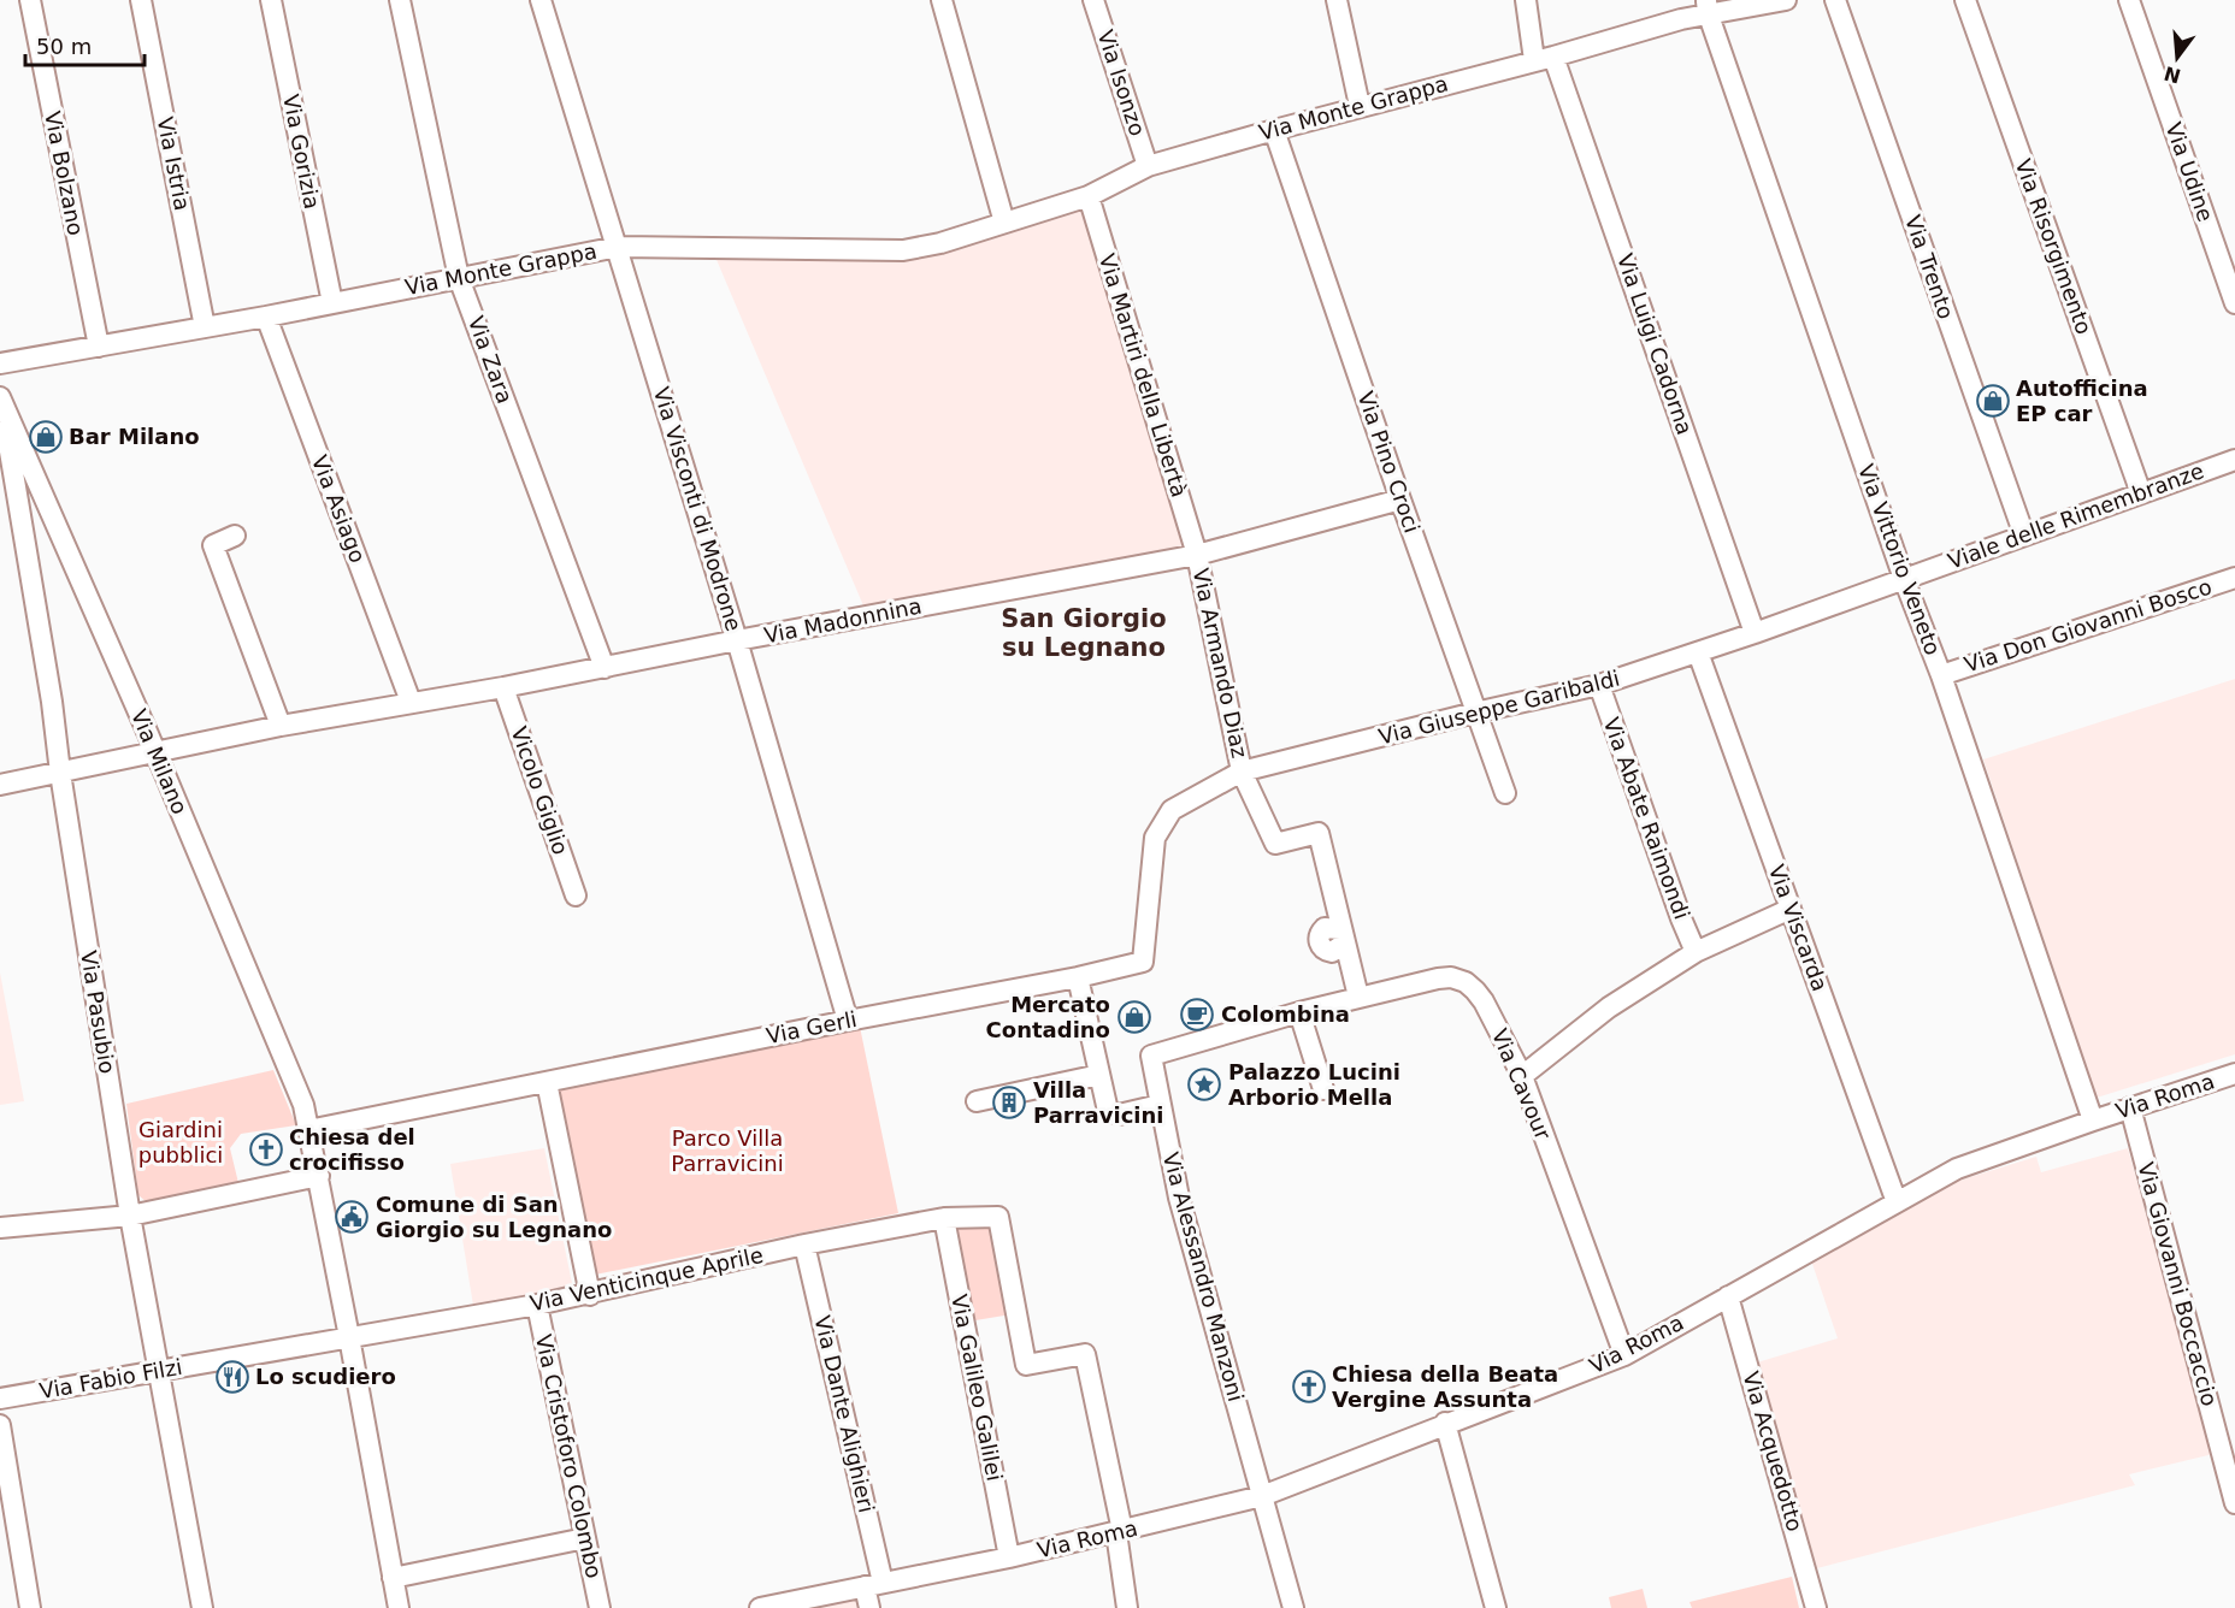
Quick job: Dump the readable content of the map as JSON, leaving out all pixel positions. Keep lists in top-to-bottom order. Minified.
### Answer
{"streets":{"street":["Via Isonzo","Via Monte Grappa","Via Gorizia","Via Istria","Via Udine","Via Bolzano","Via Risorgimento","Via Trento","Via Luigi Cadorna","Via Zara","Via Martiri della Libertà","Via Pino Croci","Via Asiago","Via Visconti di Modrone","Viale delle Rimembranze","Via Vittorio Veneto","Via Madonnina","Via Don Giovanni Bosco","Via Armando Diaz","Via Giuseppe Garibaldi","Via Milano","Vicolo Giglio","Via Abate Raimondi","Via Viscarda","Via Pasubio","Via Gerli","Via Cavour","Via Roma","Via Alessandro Manzoni","Via Venticinque Aprile","Via Giovanni Boccaccio","Via Fabio Filzi","Via Galileo Galilei","Via Dante Alighieri","Via Acquedotto","Via Cristoforo Colombo"]},"crossings":[["Via Isonzo","Via Monte Grappa"],["Via Monte Grappa","Via Gorizia"],["Via Monte Grappa","Via Istria"],["Via Monte Grappa","Via Bolzano"],["Via Monte Grappa","Via Luigi Cadorna"],["Via Monte Grappa","Via Zara"],["Via Monte Grappa","Via Martiri della Libertà"],["Via Monte Grappa","Via Pino Croci"],["Via Monte Grappa","Via Asiago"],["Via Monte Grappa","Via Visconti di Modrone"],["Via Monte Grappa","Via Vittorio Veneto"],["Via Risorgimento","Viale delle Rimembranze"],["Via Trento","Viale delle Rimembranze"],["Via Luigi Cadorna","Viale delle Rimembranze"],["Via Luigi Cadorna","Via Giuseppe Garibaldi"],["Via Zara","Via Madonnina"],["Via Martiri della Libertà","Via Madonnina"],["Via Martiri della Libertà","Via Armando Diaz"],["Via Pino Croci","Via Madonnina"],["Via Pino Croci","Via Giuseppe Garibaldi"],["Via Asiago","Via Madonnina"],["Via Visconti di Modrone","Via Madonnina"],["Via Visconti di Modrone","Via Gerli"],["Viale delle Rimembranze","Via Vittorio Veneto"],["Viale delle Rimembranze","Via Giuseppe Garibaldi"],["Via Vittorio Veneto","Via Don Giovanni Bosco"],["Via Vittorio Veneto","Via Roma"],["Via Madonnina","Via Armando Diaz"],["Via Madonnina","Via Milano"],["Via Madonnina","Vicolo Giglio"],["Via Madonnina","Via Pasubio"],["Via Armando Diaz","Via Giuseppe Garibaldi"],["Via Giuseppe Garibaldi","Via Abate Raimondi"],["Via Giuseppe Garibaldi","Via Viscarda"],["Via Giuseppe Garibaldi","Via Gerli"],["Via Milano","Via Gerli"],["Via Milano","Via Venticinque Aprile"],["Via Milano","Via Fabio Filzi"],["Via Viscarda","Via Roma"],["Via Pasubio","Via Fabio Filzi"],["Via Cavour","Via Roma"],["Via Cavour","Via Alessandro Manzoni"],["Via Roma","Via Alessandro Manzoni"],["Via Roma","Via Venticinque Aprile"],["Via Roma","Via Giovanni Boccaccio"],["Via Roma","Via Galileo Galilei"],["Via Roma","Via Dante Alighieri"],["Via Roma","Via Acquedotto"],["Via Venticinque Aprile","Via Fabio Filzi"],["Via Venticinque Aprile","Via Galileo Galilei"],["Via Venticinque Aprile","Via Dante Alighieri"],["Via Venticinque Aprile","Via Cristoforo Colombo"]],"districts":["San Giorgio su Legnano"],"parks":["Giardini pubblici","Parco Villa Parravicini"],"places":{"shop":["Autofficina EP car","Bar Milano","Mercato Contadino"],"cafe":["Colombina"],"place":["Palazzo Lucini Arborio Mella"],"building":["Villa Parravicini"],"church":["Chiesa del crocifisso","Chiesa della Beata Vergine Assunta"],"public building":["Comune di San Giorgio su Legnano"],"restaurant":["Lo scudiero"]},"scale_bar":"50 m","north":"bottom"}
